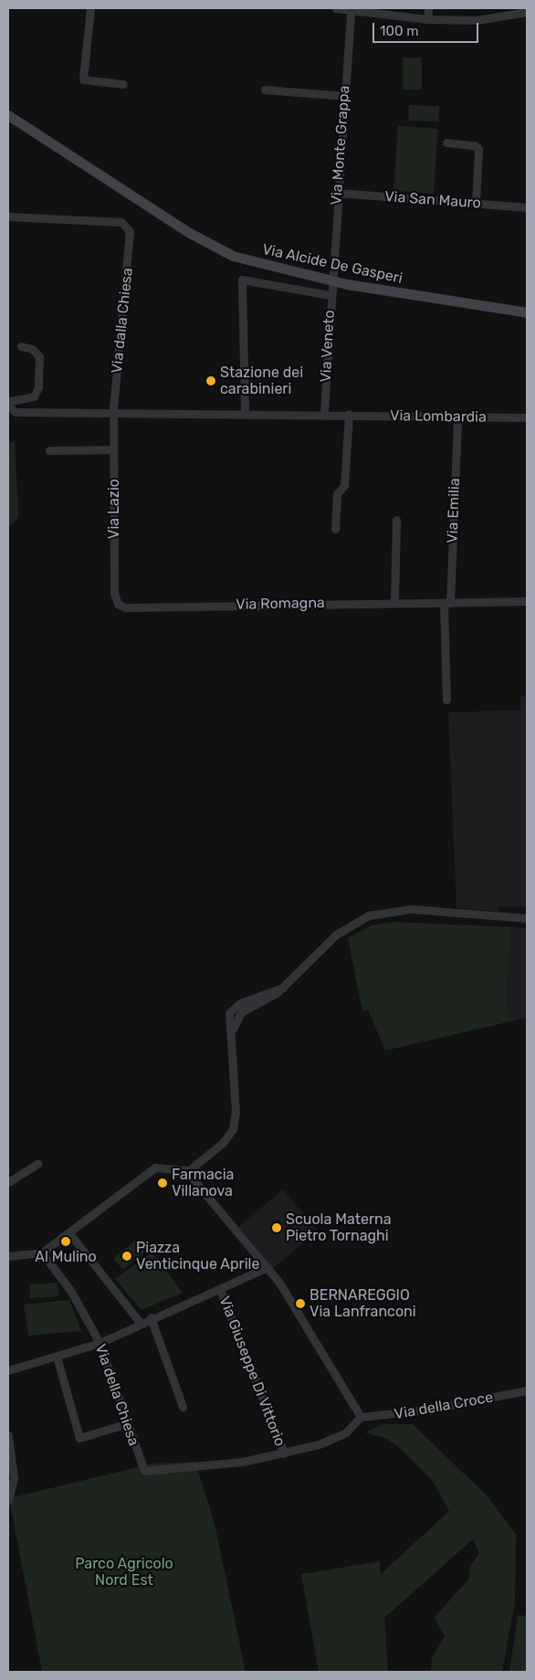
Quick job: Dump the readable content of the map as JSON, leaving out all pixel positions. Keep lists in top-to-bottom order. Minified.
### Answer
{"streets":{"main road":["Via Alcide De Gasperi"],"street":["Via Monte Grappa","Via San Mauro","Via dalla Chiesa","Via Veneto","Via Lombardia","Via Lazio","Via Emilia","Via Romagna","Via Giuseppe Di Vittorio","Via della Chiesa","Via della Croce"]},"crossings":[["Via Monte Grappa","Via San Mauro"],["Via Monte Grappa","Via Alcide De Gasperi"],["Via Monte Grappa","Via Veneto"],["Via Alcide De Gasperi","Via Veneto"],["Via dalla Chiesa","Via Lombardia"],["Via dalla Chiesa","Via Lazio"],["Via Veneto","Via Lombardia"],["Via Lombardia","Via Lazio"],["Via Lombardia","Via Emilia"],["Via Lazio","Via Romagna"],["Via Emilia","Via Romagna"],["Via Giuseppe Di Vittorio","Via della Chiesa"]],"parks":["Parco Agricolo Nord Est"],"places":["Stazione dei carabinieri","Farmacia Villanova","Scuola Materna Pietro Tornaghi","Al Mulino","Piazza Venticinque Aprile","BERNAREGGIO Via Lanfranconi"],"scale_bar":"100 m"}
